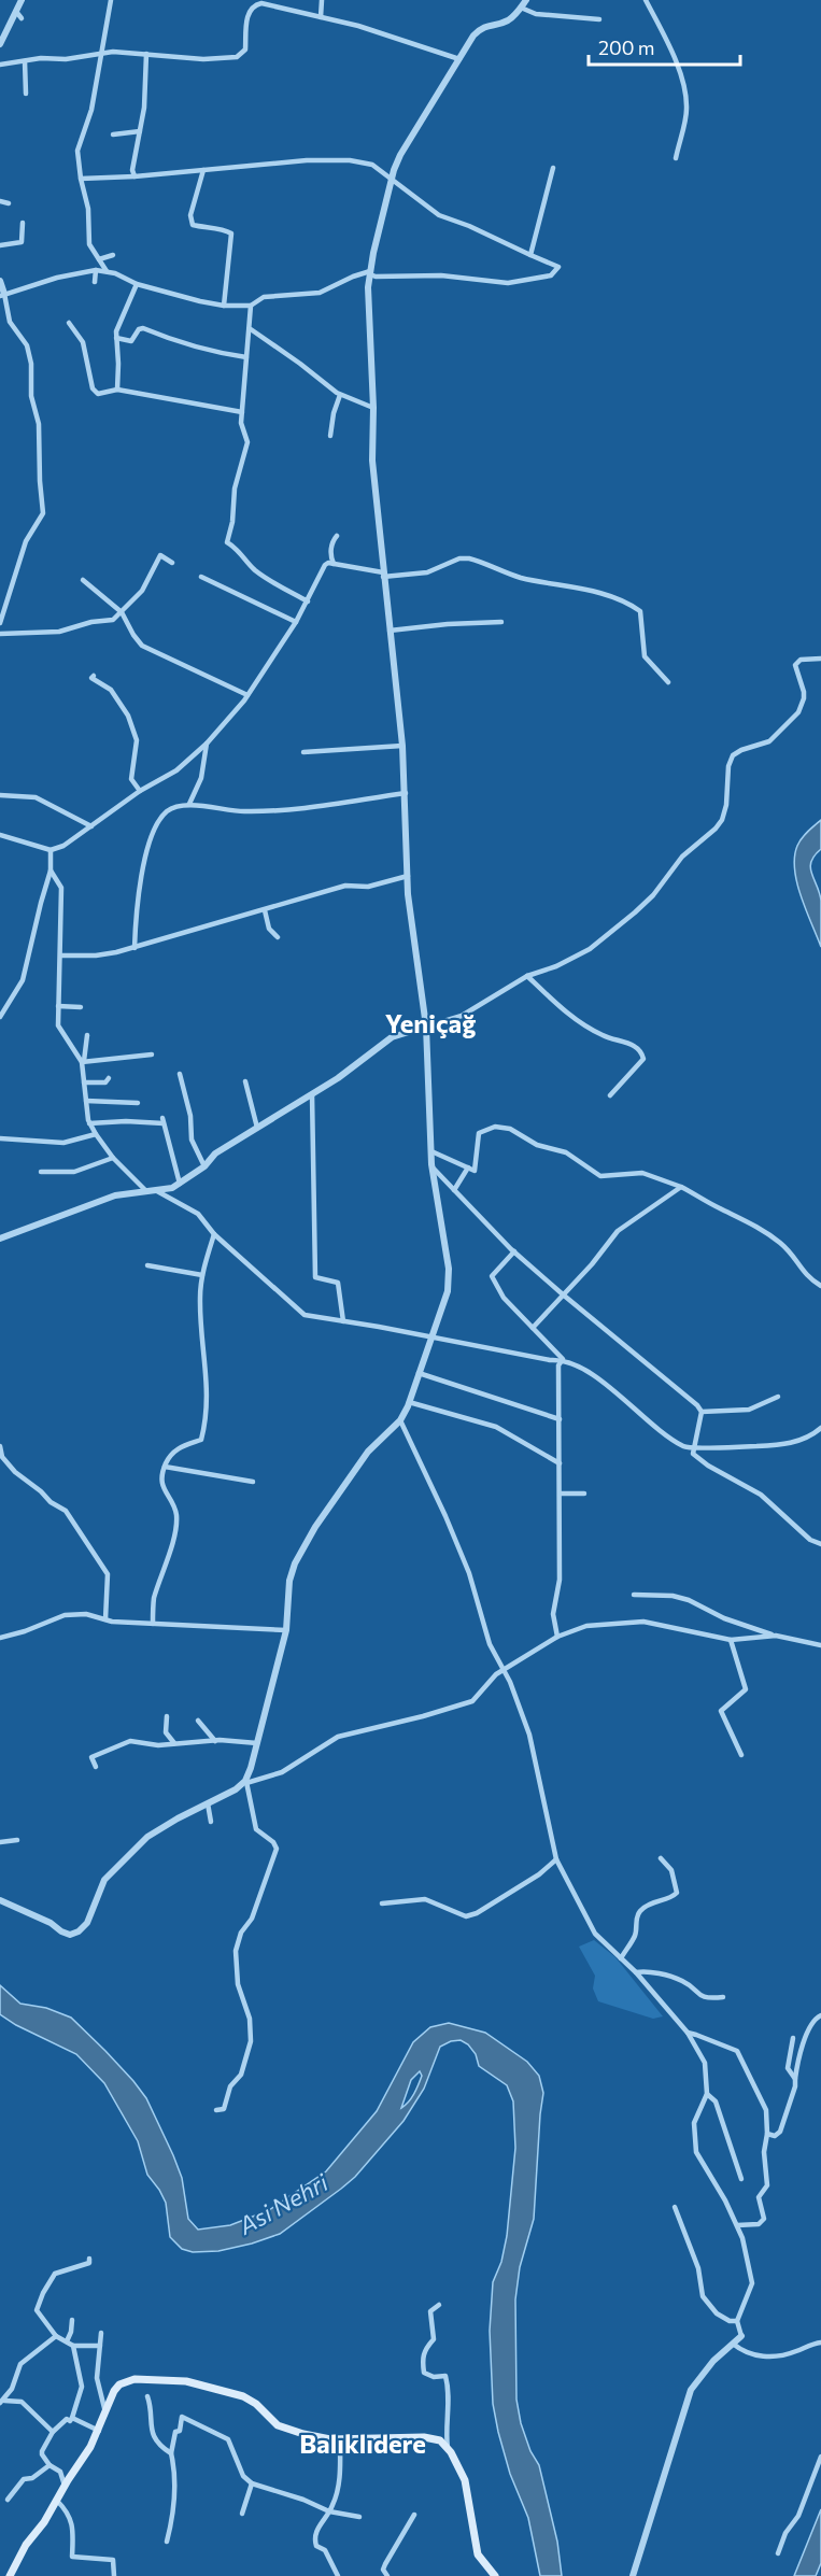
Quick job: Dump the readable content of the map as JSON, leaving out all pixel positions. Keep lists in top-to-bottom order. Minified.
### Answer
{"districts":["Yeniçağ","Balıklıdere"],"water":["Asi Nehri"],"scale_bar":"200 m"}
